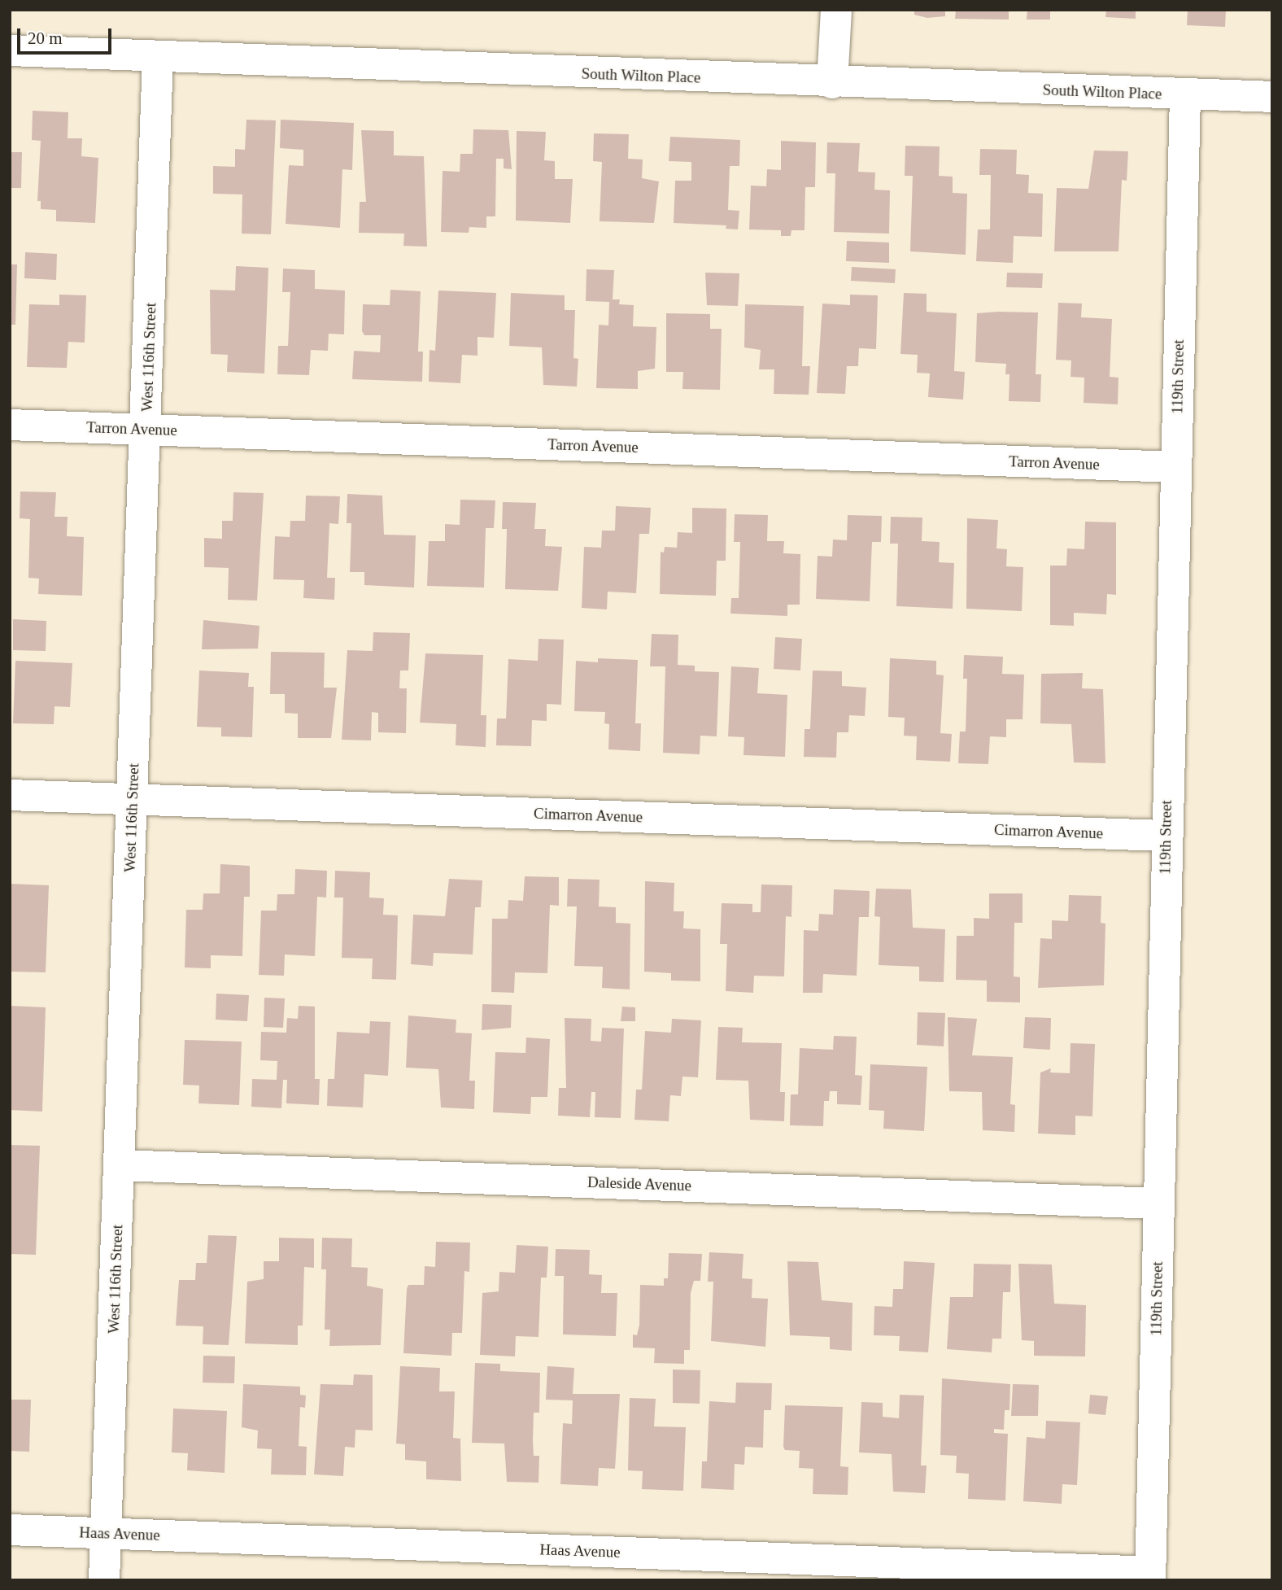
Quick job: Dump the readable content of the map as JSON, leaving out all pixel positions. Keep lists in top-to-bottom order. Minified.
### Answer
{"streets":{"street":["South Wilton Place","West 116th Street","119th Street","Tarron Avenue","Cimarron Avenue","Daleside Avenue","Haas Avenue"]},"crossings":[["South Wilton Place","West 116th Street"],["South Wilton Place","119th Street"],["West 116th Street","Tarron Avenue"],["West 116th Street","Cimarron Avenue"],["West 116th Street","Daleside Avenue"],["West 116th Street","Haas Avenue"],["119th Street","Tarron Avenue"],["119th Street","Cimarron Avenue"],["119th Street","Daleside Avenue"],["119th Street","Haas Avenue"]],"scale_bar":"20 m"}
